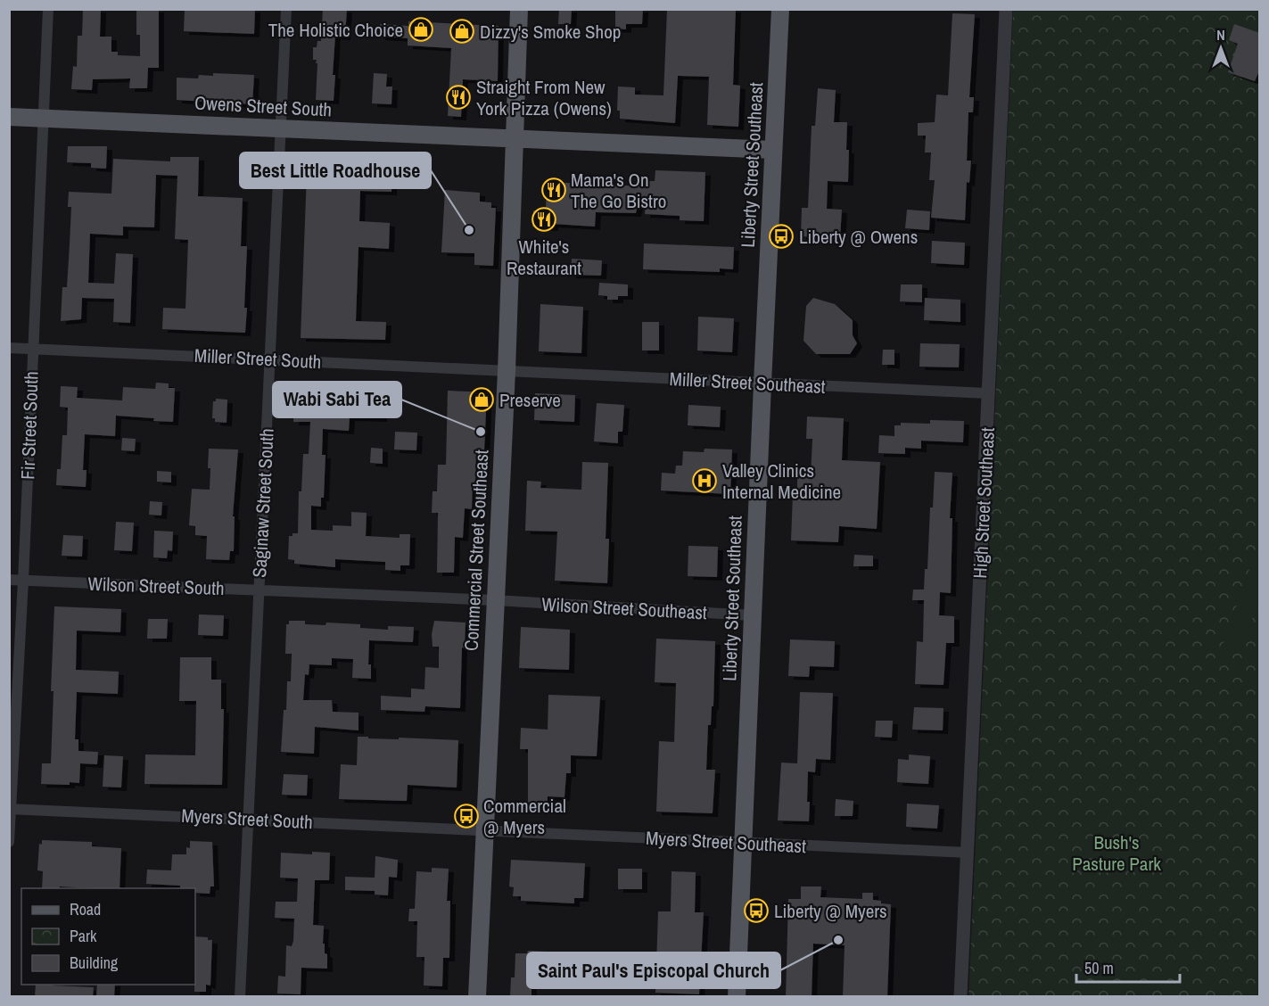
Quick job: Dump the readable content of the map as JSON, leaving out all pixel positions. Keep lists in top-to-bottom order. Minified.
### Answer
{"streets":{"main road":["Owens Street South","Liberty Street Southeast","Commercial Street Southeast"],"street":["Miller Street South","Miller Street Southeast","Fir Street South","Saginaw Street South","High Street Southeast","Wilson Street South","Wilson Street Southeast","Myers Street South","Myers Street Southeast"]},"crossings":[["Owens Street South","Liberty Street Southeast"],["Owens Street South","Fir Street South"],["Owens Street South","Saginaw Street South"],["Owens Street South","Commercial Street Southeast"],["Liberty Street Southeast","Miller Street Southeast"],["Liberty Street Southeast","Wilson Street Southeast"],["Liberty Street Southeast","Myers Street Southeast"],["Miller Street South","Miller Street Southeast"],["Miller Street South","Fir Street South"],["Miller Street South","Saginaw Street South"],["Miller Street South","Commercial Street Southeast"],["Miller Street Southeast","High Street Southeast"],["Miller Street Southeast","Commercial Street Southeast"],["Fir Street South","Wilson Street South"],["Fir Street South","Myers Street South"],["Saginaw Street South","Wilson Street South"],["Saginaw Street South","Myers Street South"],["High Street Southeast","Myers Street Southeast"],["Commercial Street Southeast","Wilson Street South"],["Commercial Street Southeast","Wilson Street Southeast"],["Commercial Street Southeast","Myers Street South"],["Commercial Street Southeast","Myers Street Southeast"],["Wilson Street South","Wilson Street Southeast"],["Myers Street South","Myers Street Southeast"]],"parks":["Bush's Pasture Park"],"places":{"shop":["The Holistic Choice","Dizzy's Smoke Shop","Preserve"],"restaurant":["Straight From New York Pizza (Owens)","Mama's On The Go Bistro","White's Restaurant"],"other":["Best Little Roadhouse","Wabi Sabi Tea","Saint Paul's Episcopal Church"],"bus stop":["Liberty @ Owens","Commercial @ Myers","Liberty @ Myers"],"hospital":["Valley Clinics Internal Medicine"]},"legend":["Road","Park","Building"],"scale_bar":"50 m","north":"top"}
